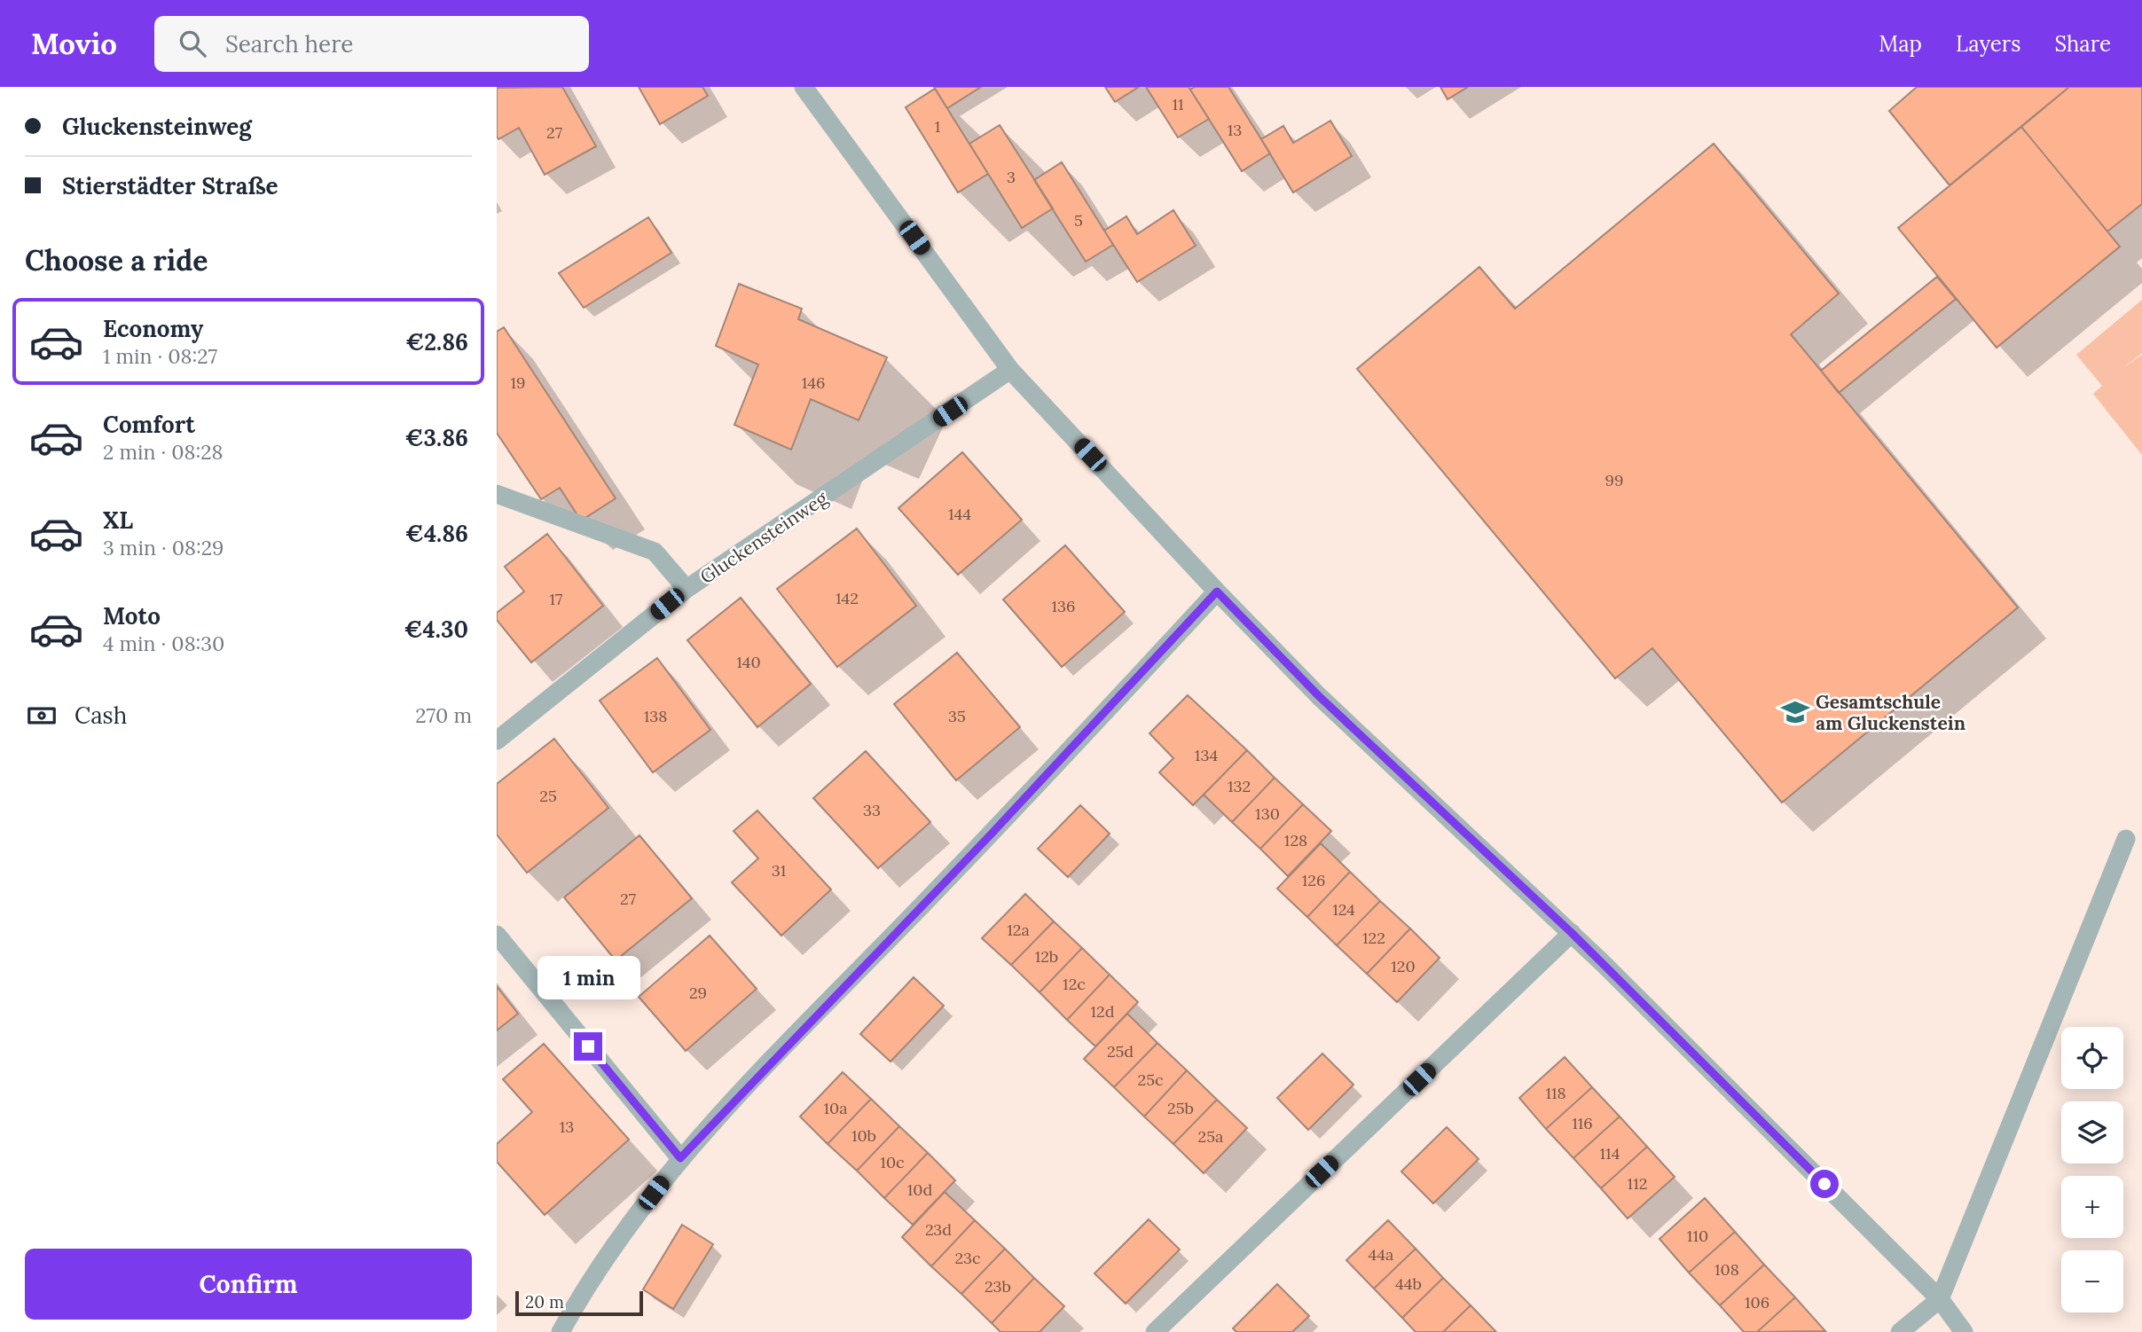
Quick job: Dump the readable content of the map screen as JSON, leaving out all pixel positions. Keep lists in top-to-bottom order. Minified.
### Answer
{"streets":{"street":["Gluckensteinweg"]},"places":{"school or university":["Gesamtschule am Gluckenstein"]},"house_numbers":["11","1","13","27","3","5","19","146","99","144","142","17","136","140","138","35","134","132","25","33","130","128","31","126","27","124","12a","122","12b","120","12c","29","12d","25d","25c","118","10a","25b","116","13","10b","25a","114","10c","112","10d","23d","110","44a","23c","108","44b","23b","106"],"scale_bar":"20 m","page":{"header":"Movio","search":"Search here","nav":["Map","Layers","Share"],"banner":["Gluckensteinweg","Stierstädter Straße"],"heading":"Choose a ride","list":[{"name":"Economy","note":"1 min · 08:27","value":"€2.86"},{"name":"Comfort","note":"2 min · 08:28","value":"€3.86"},{"name":"XL","note":"3 min · 08:29","value":"€4.86"},{"name":"Moto","note":"4 min · 08:30","value":"€4.30"}],"pay":["Cash","270 m"],"bubble":"1 min","map_buttons":["+","−"],"buttons":"Confirm","scale":"20 m"}}
